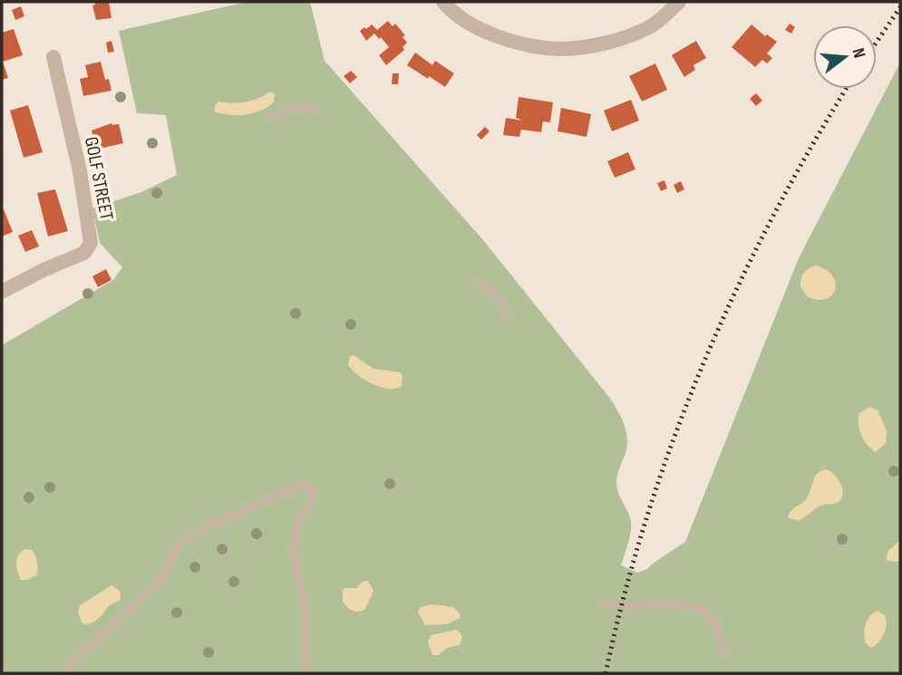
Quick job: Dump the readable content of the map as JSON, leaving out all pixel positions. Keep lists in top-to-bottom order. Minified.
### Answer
{"streets":{"street":["GOLF STREET"]},"north":"right"}
